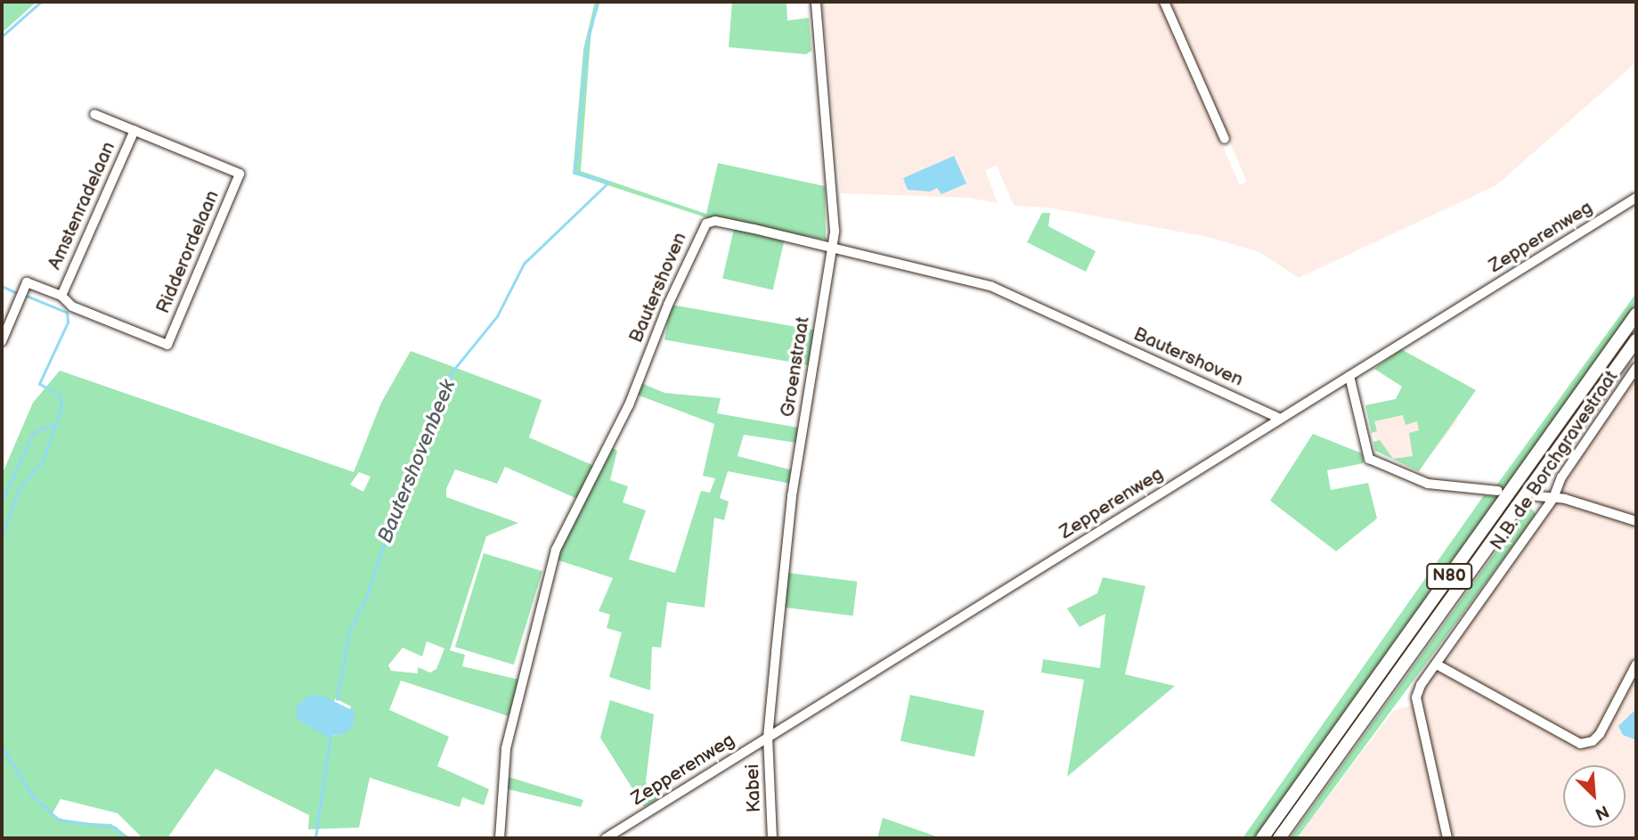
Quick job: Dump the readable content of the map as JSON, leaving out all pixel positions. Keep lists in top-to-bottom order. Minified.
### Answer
{"streets":{"highway":["N80"],"street":["Amstenradelaan","Zepperenweg","Ridderordelaan","Bautershoven","Groenstraat","N.B. de Borchgravestraat","Kabei"]},"crossings":[["Amstenradelaan","Ridderordelaan"],["Zepperenweg","Bautershoven"],["Zepperenweg","Groenstraat"],["Zepperenweg","Kabei"],["Bautershoven","Groenstraat"],["Groenstraat","Kabei"]],"water":["Bautershovenbeek"],"north":"bottom right"}
